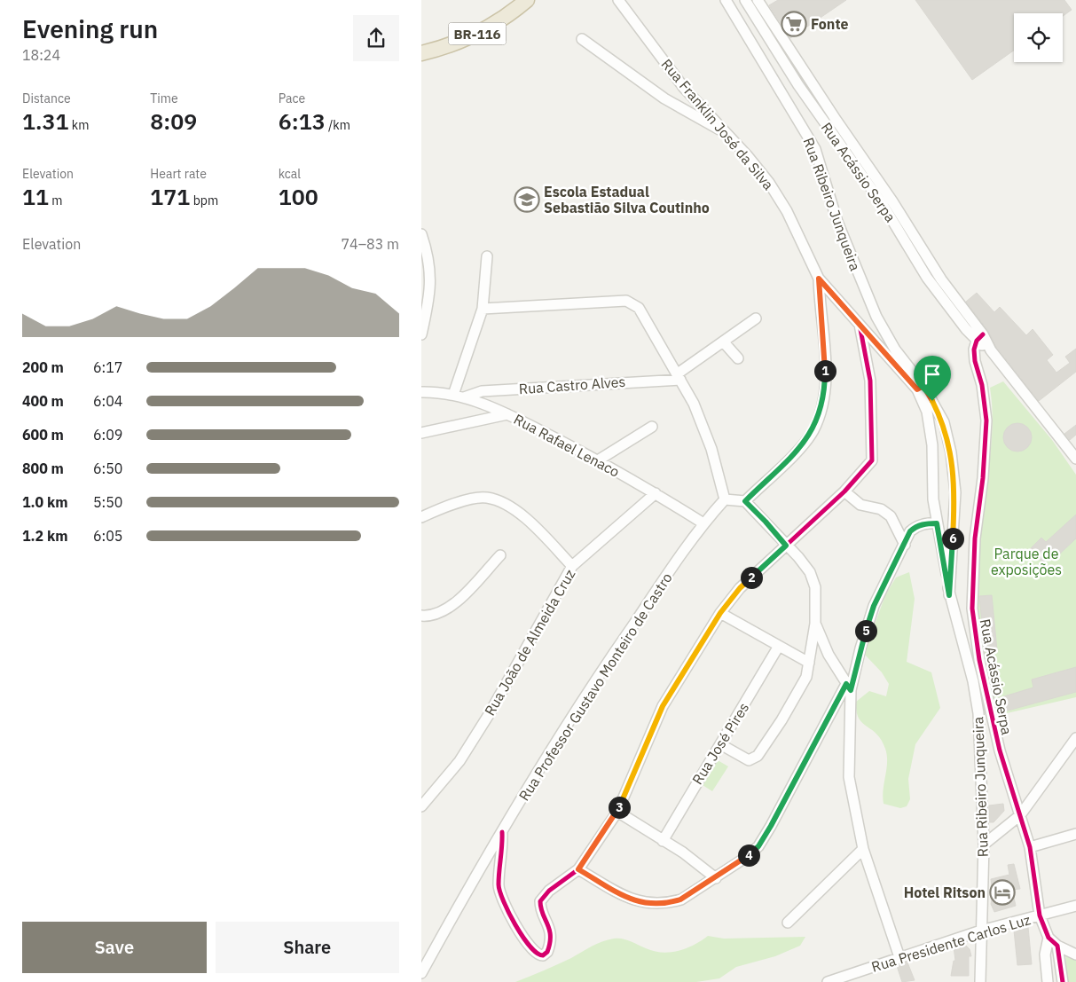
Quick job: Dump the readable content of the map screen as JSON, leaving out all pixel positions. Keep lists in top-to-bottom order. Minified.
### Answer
{"streets":{"highway":["BR-116"],"street":["Rua Franklin José da Silva","Rua Acássio Serpa","Rua Ribeiro Junqueira","Rua Castro Alves","Rua Rafael Lenaco","Rua João de Almeida Cruz","Rua Professor Gustavo Monteiro de Castro","Rua José Pires","Rua Presidente Carlos Luz"]},"crossings":[["Rua Acássio Serpa","Rua Presidente Carlos Luz"],["Rua Ribeiro Junqueira","Rua Presidente Carlos Luz"],["Rua Castro Alves","Rua Rafael Lenaco"],["Rua Rafael Lenaco","Rua João de Almeida Cruz"],["Rua Rafael Lenaco","Rua Professor Gustavo Monteiro de Castro"]],"parks":["Parque de exposições"],"places":{"supermarket":["Fonte"],"school or university":["Escola Estadual Sebastião Silva Coutinho"],"hotel":["Hotel Ritson"]},"page":{"heading":["Evening run","18:24"],"stats":[["Distance","1.31 km"],["Time","8:09"],["Pace","6:13 /km"],["Elevation","11 m"],["Heart rate","171 bpm"],["kcal","100"]],"chart":["Elevation","74–83 m"],"list":[{"name":"200 m","note":"6:17"},{"name":"400 m","note":"6:04"},{"name":"600 m","note":"6:09"},{"name":"800 m","note":"6:50"},{"name":"1.0 km","note":"5:50"},{"name":"1.2 km","note":"6:05"}],"pins":["1","6","2","5","3","4"],"buttons":["Save","Share"]}}
